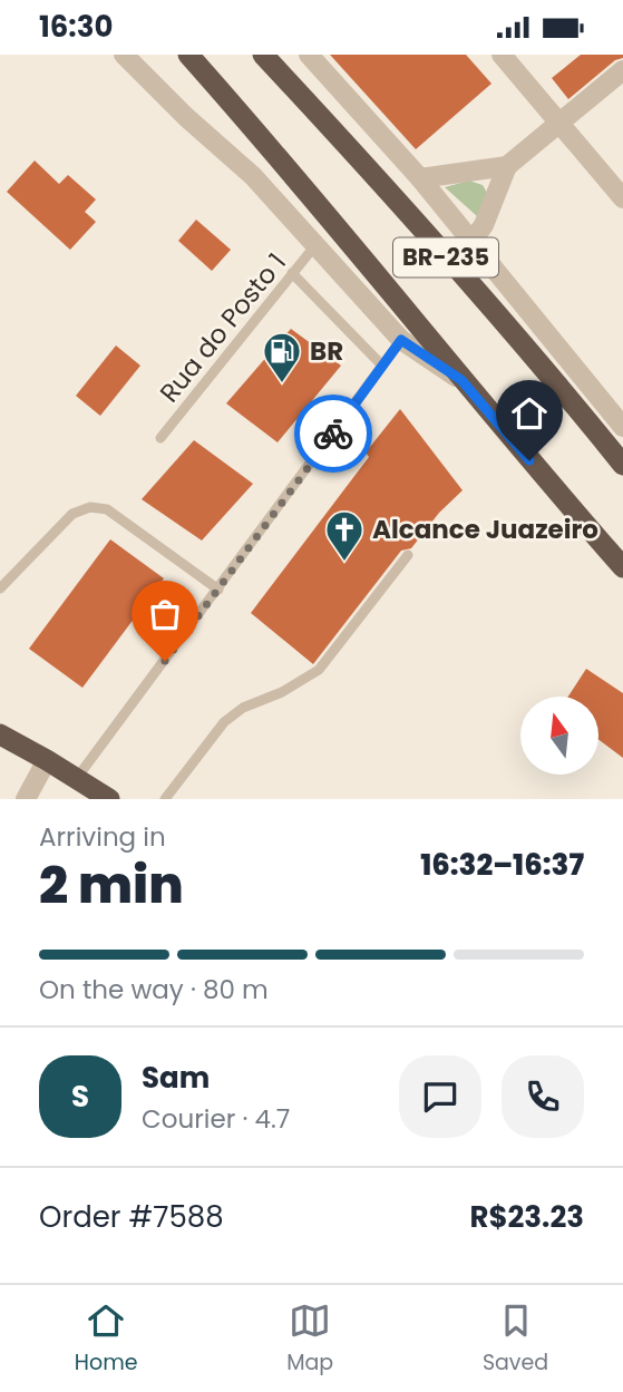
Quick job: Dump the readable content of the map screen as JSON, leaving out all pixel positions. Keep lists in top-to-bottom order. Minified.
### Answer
{"streets":{"highway":["BR-235"],"lane":["Rua do Posto 1"]},"places":{"fuel station":["BR"],"church":["Alcance Juazeiro"]},"north":"top","page":{"status":"16:30","heading":["2 min","Arriving in","16:32–16:37"],"panel":["Sam","Courier · 4.7","Order #7588","R$23.23"],"bar":"On the way · 80 m","round":"S","tabs":["Home","Map","Saved"]}}
